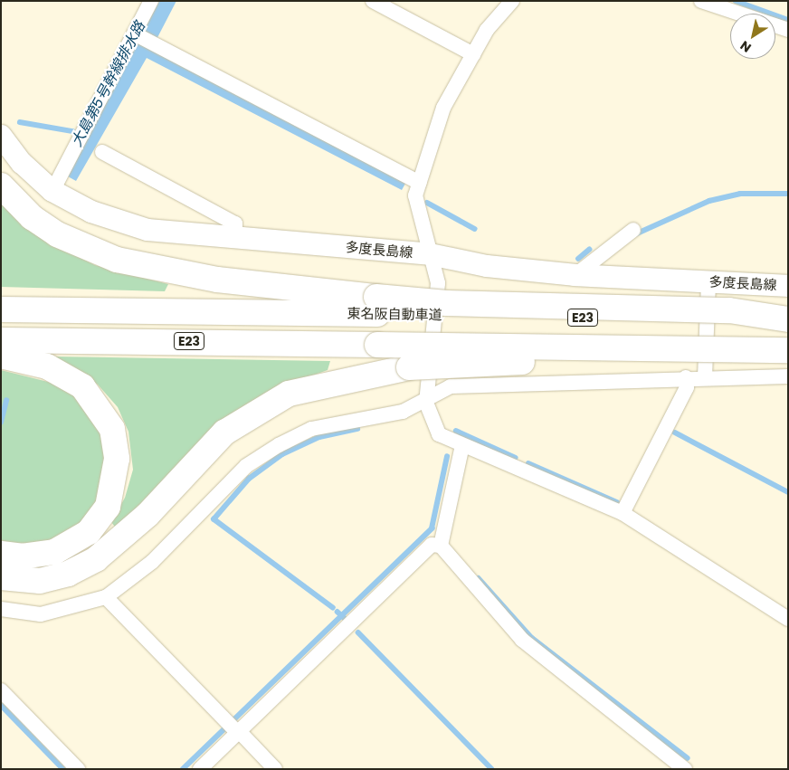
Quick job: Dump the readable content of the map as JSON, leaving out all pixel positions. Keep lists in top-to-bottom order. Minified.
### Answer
{"streets":{"highway":["東名阪自動車道","E23"],"main road":["多度長島線"]},"water":["大島第5号幹線排水路"],"north":"bottom left"}
